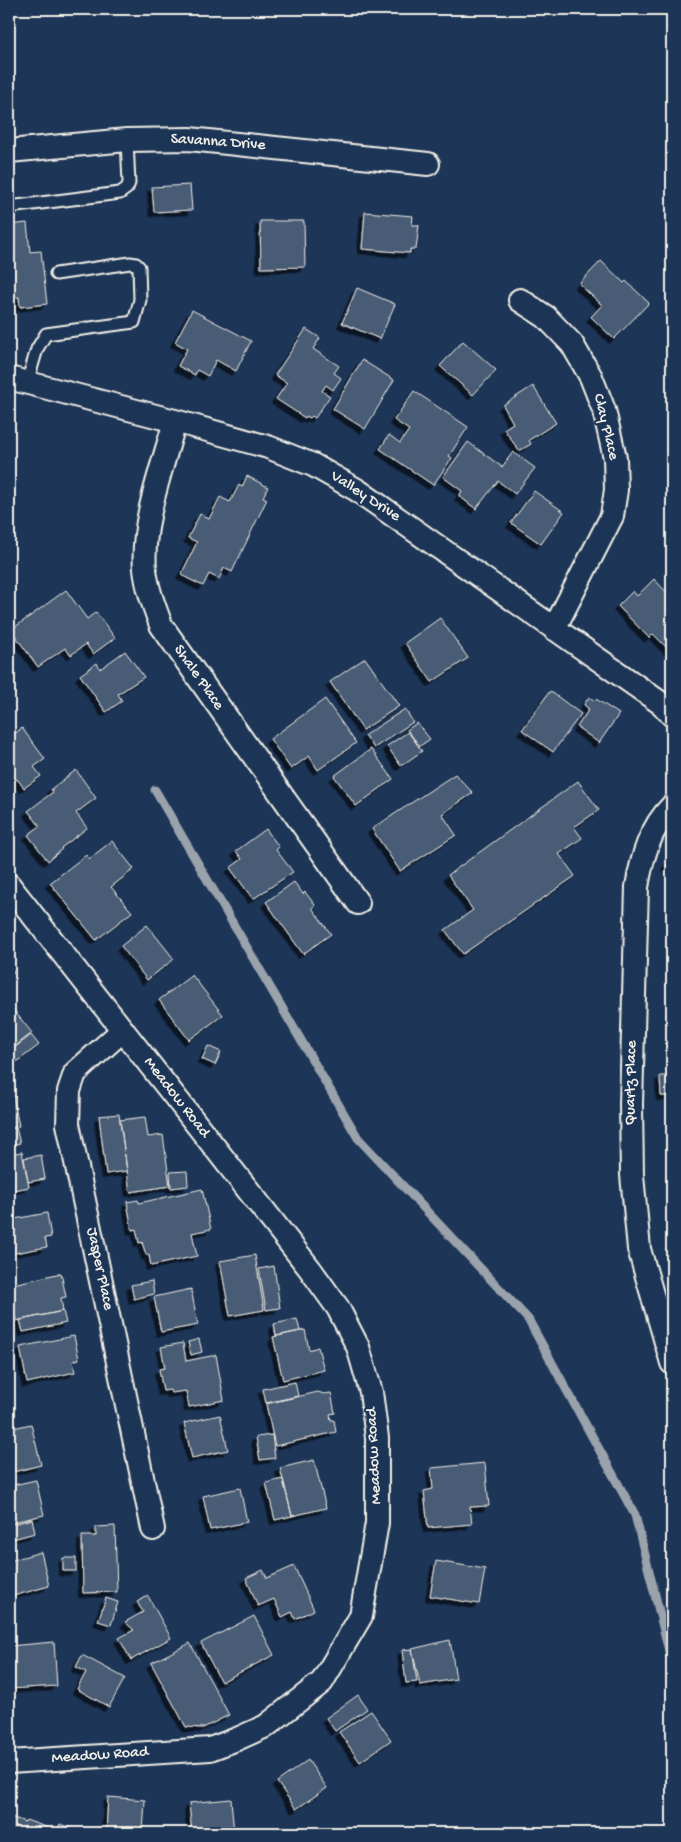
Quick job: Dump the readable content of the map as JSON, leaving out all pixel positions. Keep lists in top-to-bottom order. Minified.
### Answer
{"streets":{"street":["Savanna Drive","Clay Place","Valley Drive","Shale Place","Quartz Place","Meadow Road","Jasper Place"]},"crossings":[["Clay Place","Valley Drive"],["Valley Drive","Shale Place"],["Meadow Road","Jasper Place"]]}
